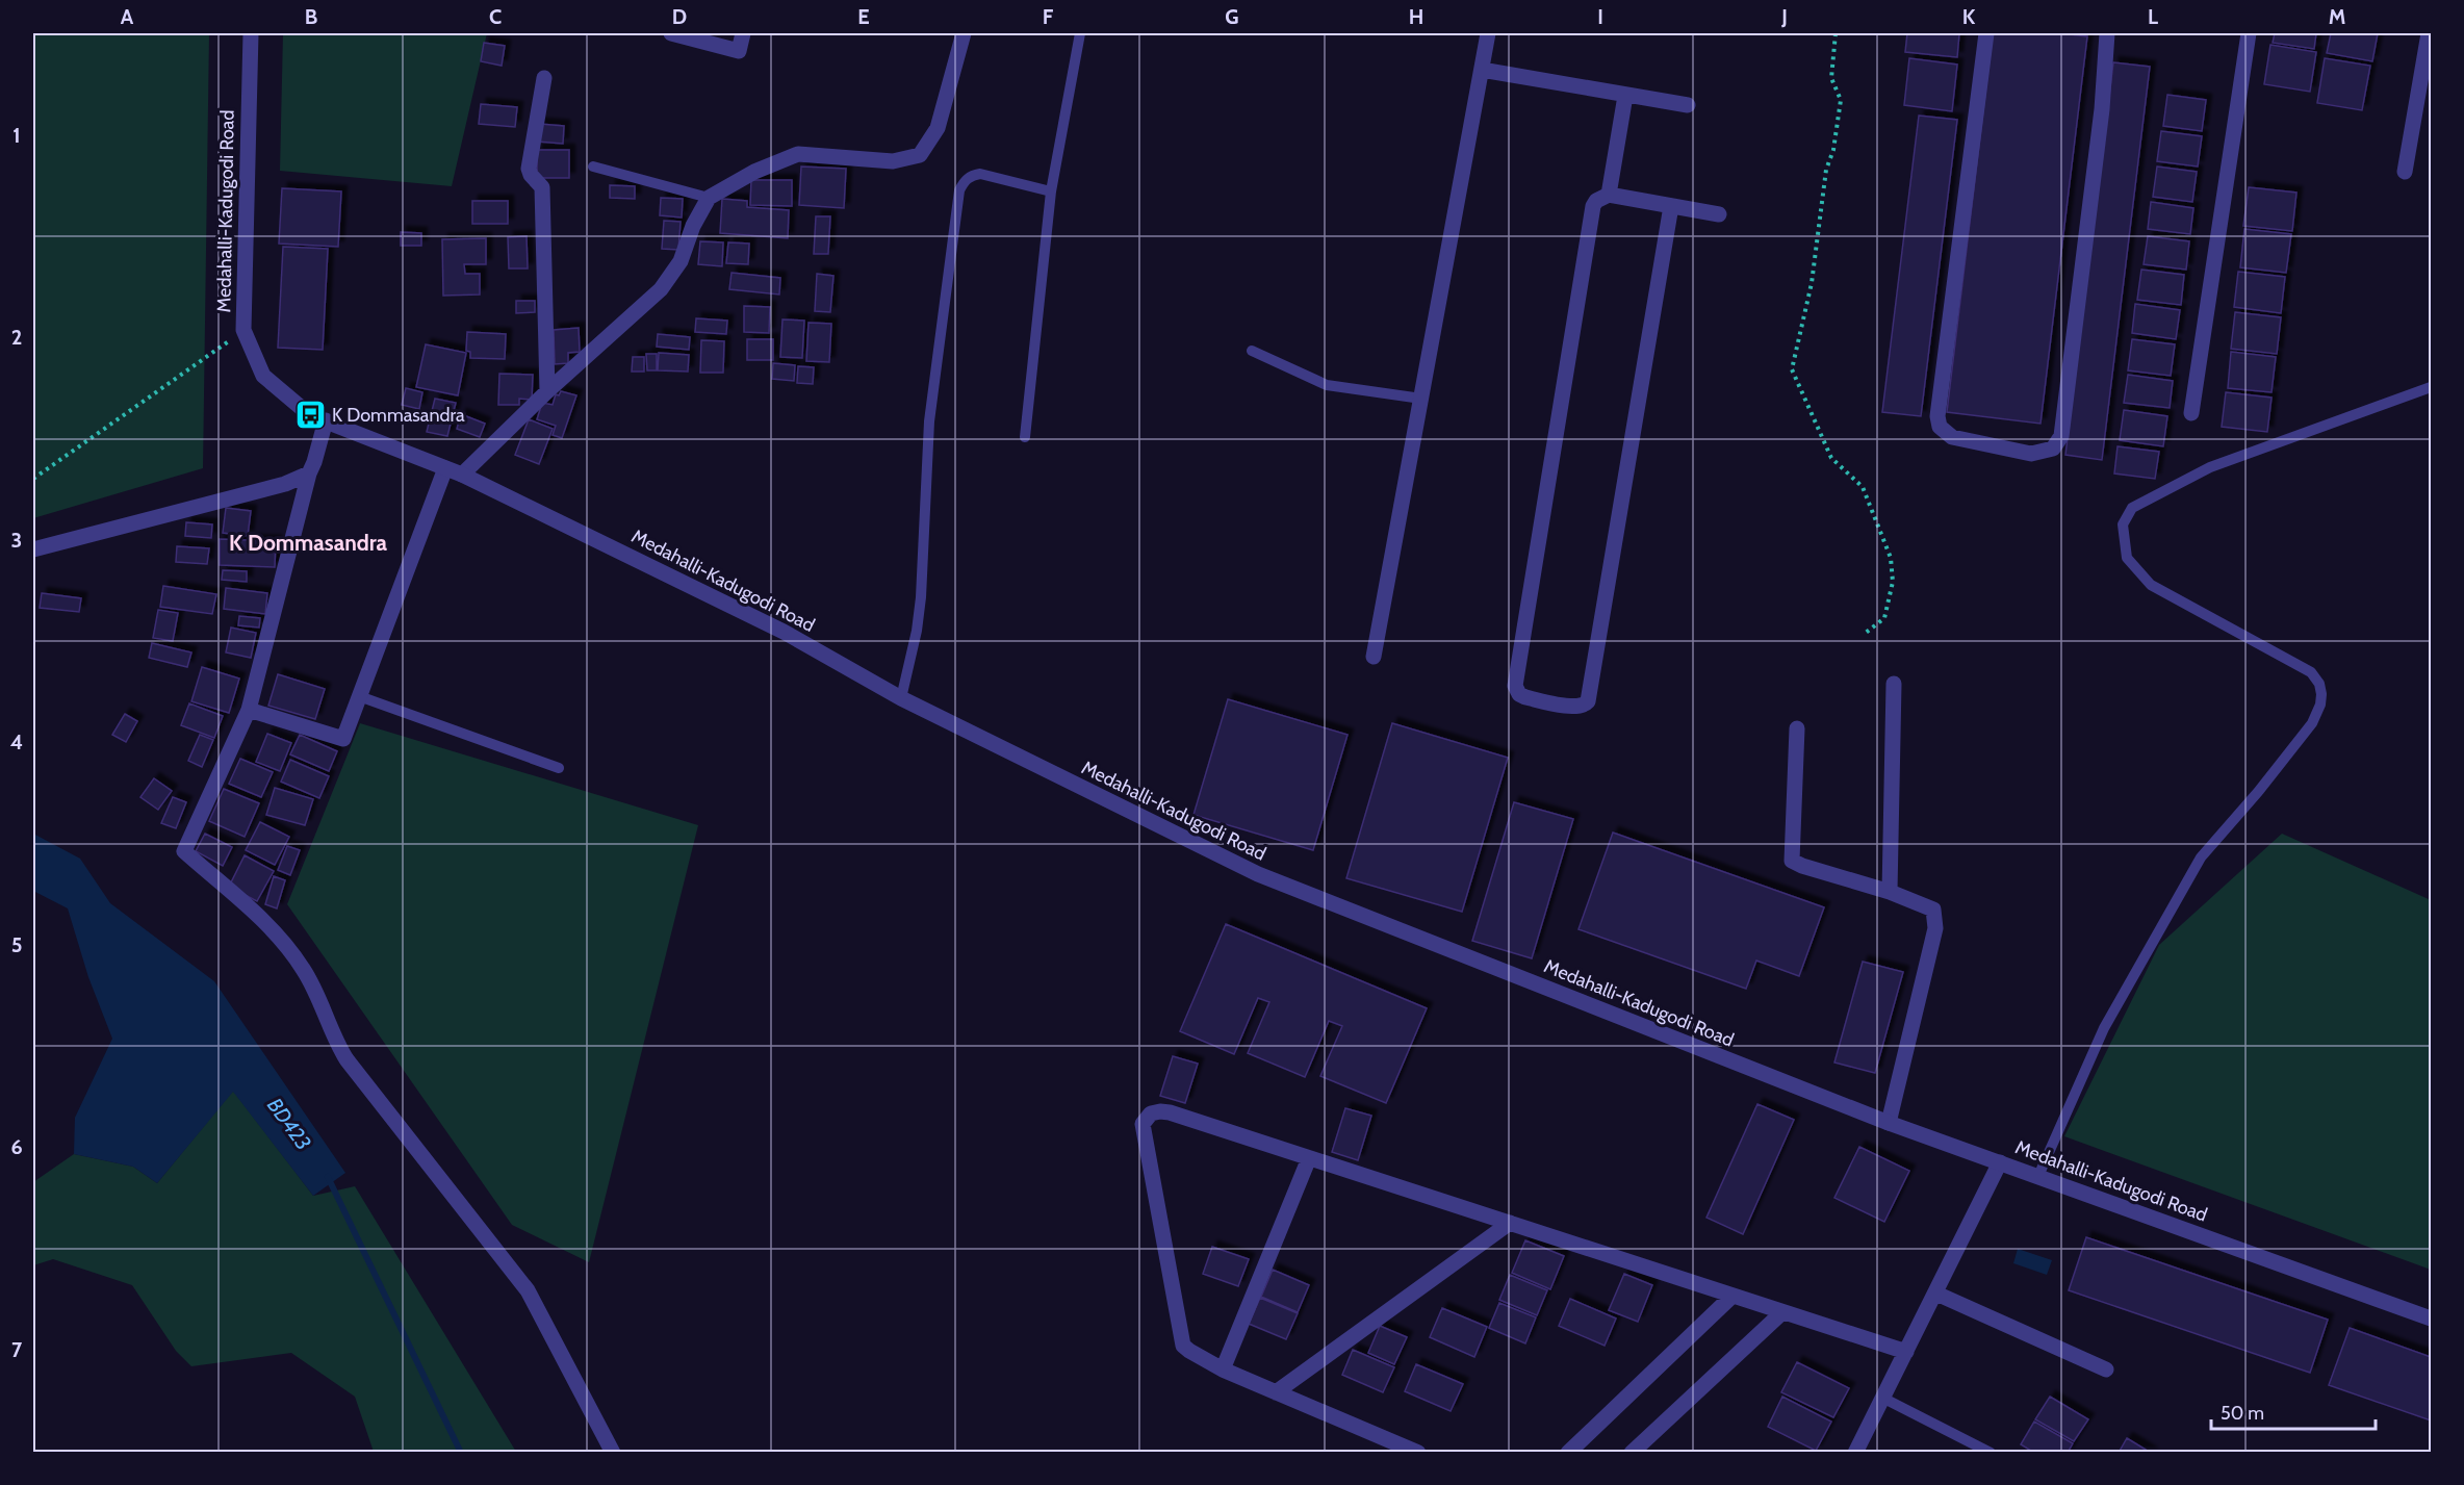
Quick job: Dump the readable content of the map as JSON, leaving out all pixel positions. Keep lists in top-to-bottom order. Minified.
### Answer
{"streets":{"street":["Medahalli-Kadugodi Road"]},"districts":["K Dommasandra"],"water":["BD423"],"places":{"bus stop":["K Dommasandra"]},"scale_bar":"50 m","grid":{"columns":["A","B","C","D","E","F","G","H","I","J","K","L","M"],"rows":["1","2","3","4","5","6","7"]}}
